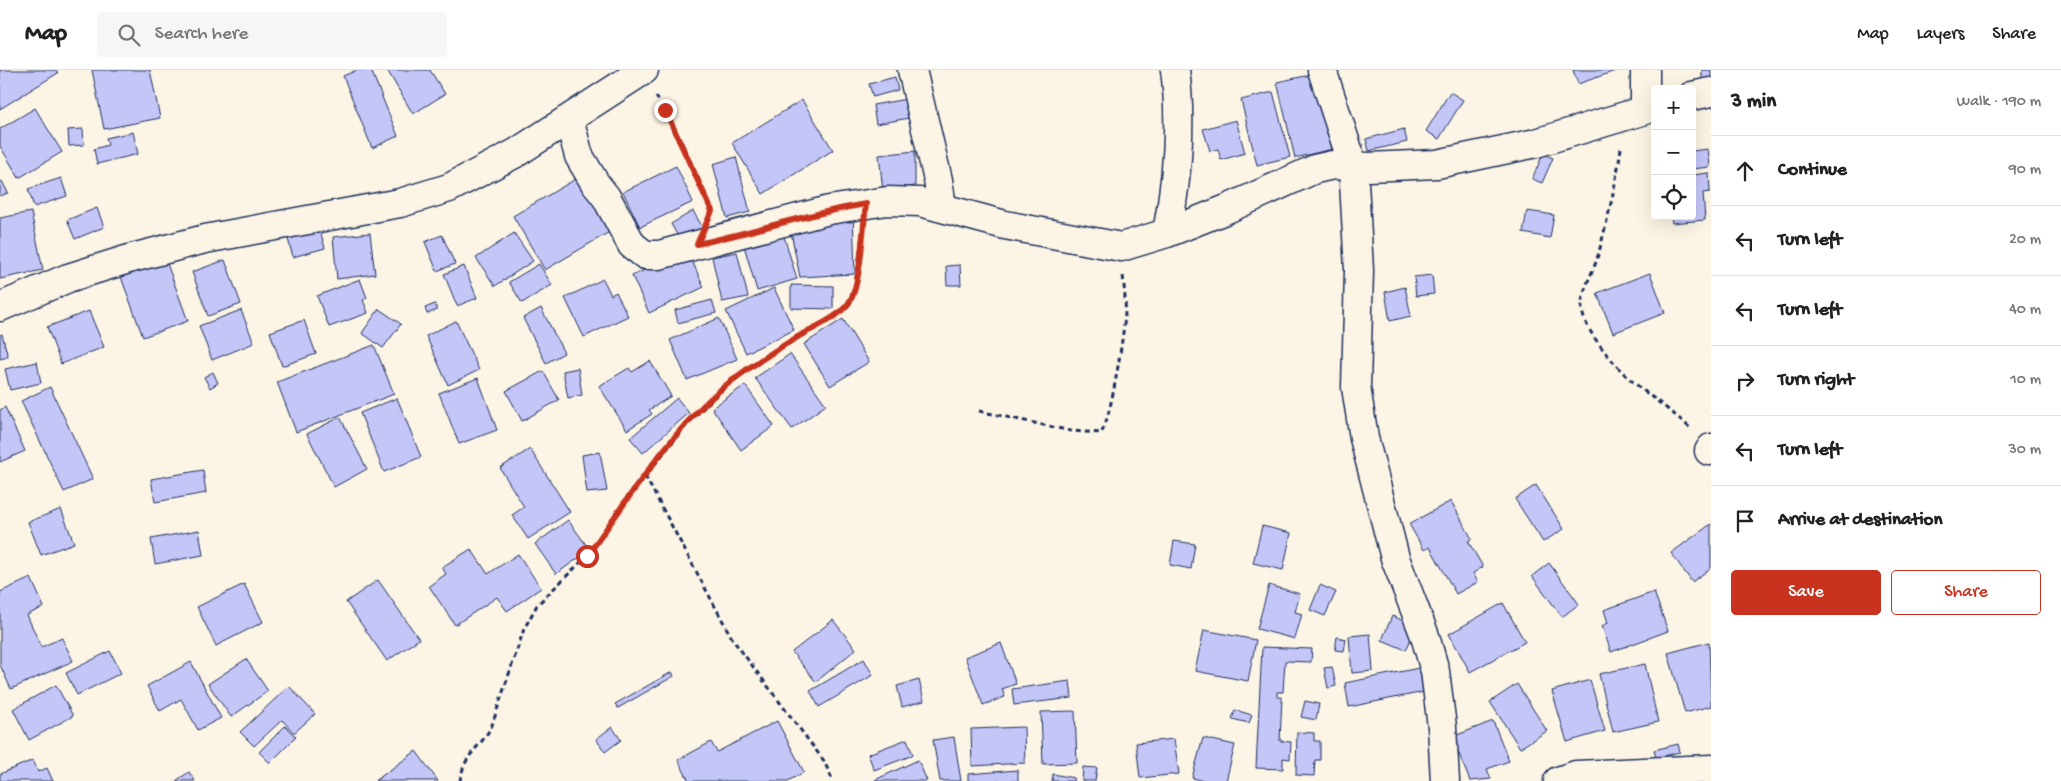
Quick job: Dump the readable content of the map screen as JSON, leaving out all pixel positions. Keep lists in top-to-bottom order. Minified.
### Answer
{"page":{"header":"Map","search":"Search here","nav":["Map","Layers","Share"],"heading":["3 min","Walk · 190 m"],"map_buttons":["+","−"],"list":[["Continue","90 m"],["Turn left","20 m"],["Turn left","40 m"],["Turn right","10 m"],["Turn left","30 m"],"Arrive at destination"],"buttons":["Save","Share"]}}
